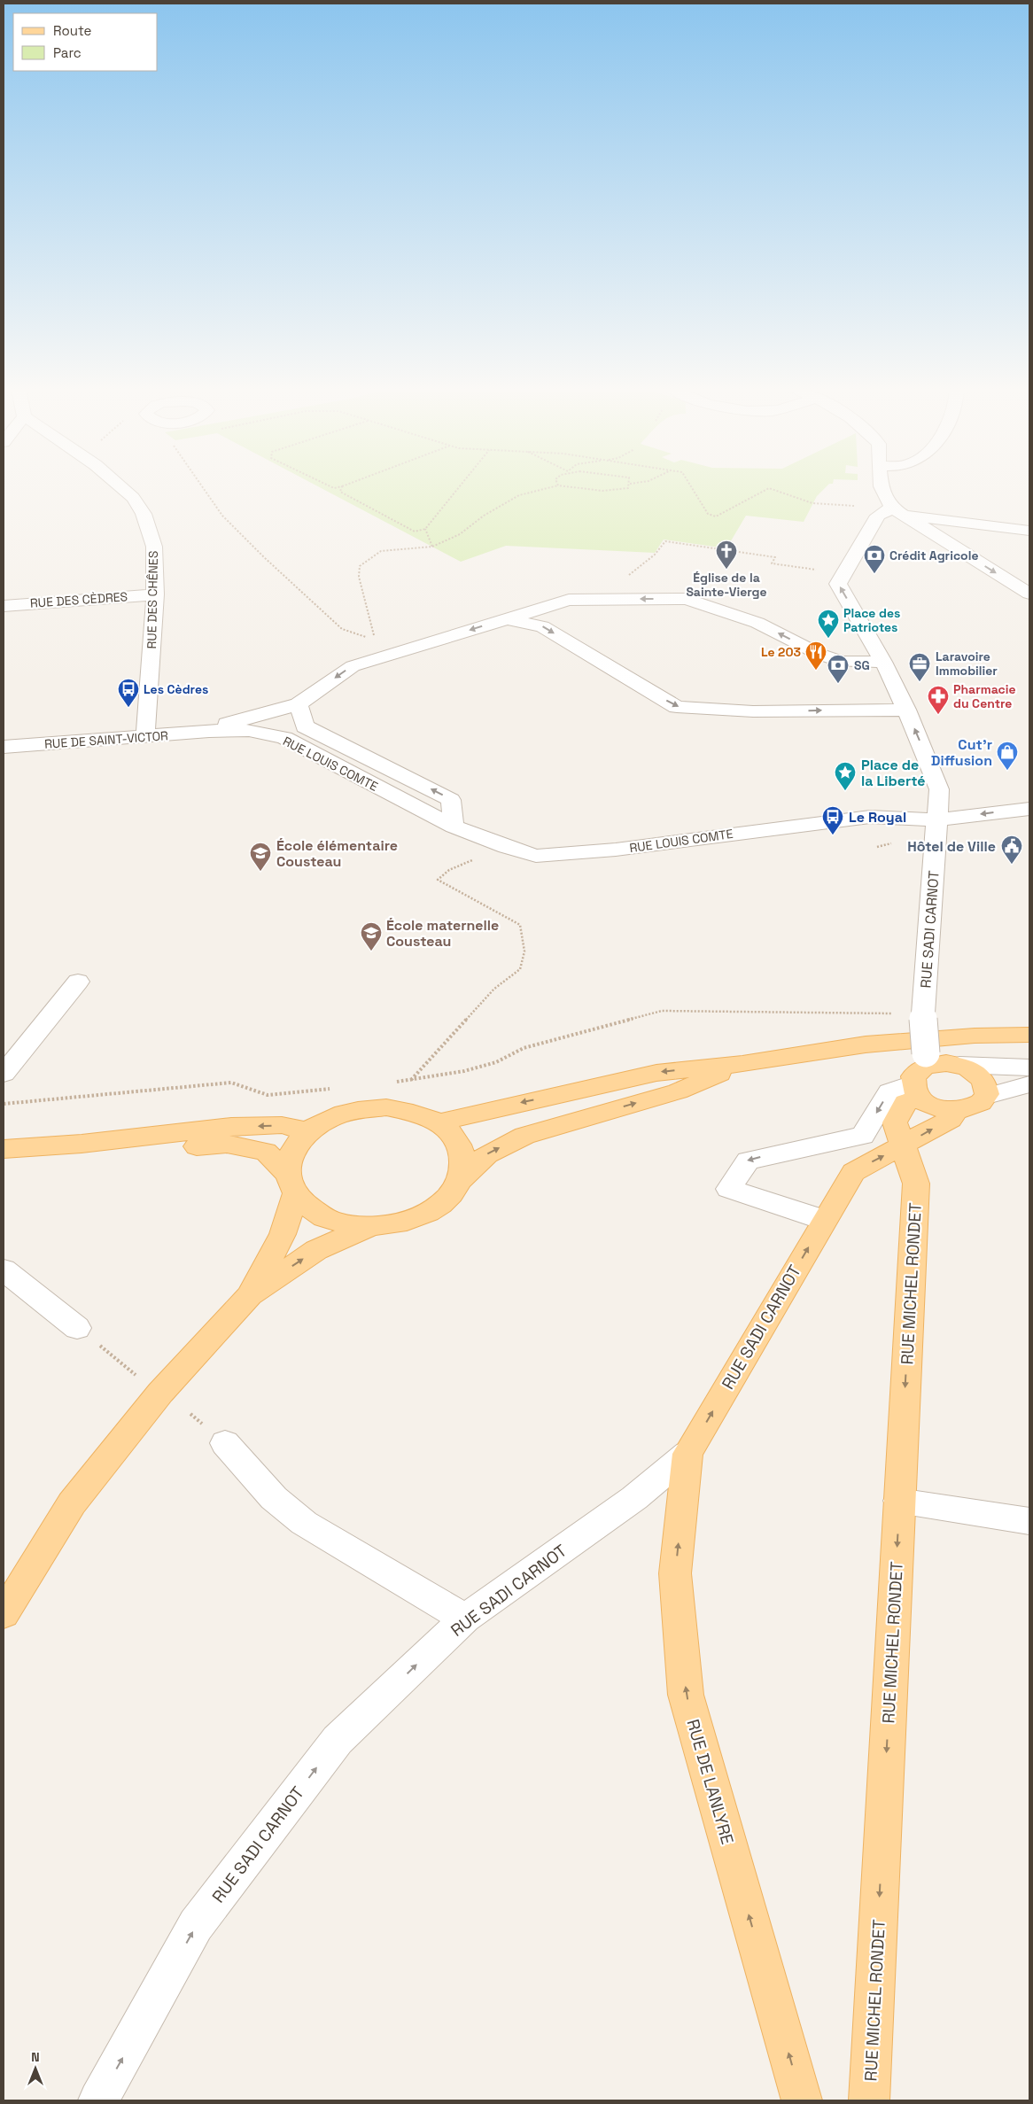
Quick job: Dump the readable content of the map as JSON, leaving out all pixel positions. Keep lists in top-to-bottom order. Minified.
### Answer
{"streets":{"main road":["RUE SADI CARNOT","RUE MICHEL RONDET","RUE DE LANLYRE"],"street":["RUE DES CÈDRES","RUE DES CHÊNES","RUE DE SAINT-VICTOR","RUE LOUIS COMTE"]},"crossings":[["RUE DES CÈDRES","RUE DES CHÊNES"],["RUE DES CHÊNES","RUE DE SAINT-VICTOR"],["RUE DE SAINT-VICTOR","RUE LOUIS COMTE"],["RUE LOUIS COMTE","RUE SADI CARNOT"],["RUE SADI CARNOT","RUE MICHEL RONDET"],["RUE SADI CARNOT","RUE DE LANLYRE"]],"one_way":["RUE SADI CARNOT","RUE MICHEL RONDET","RUE DE LANLYRE"],"places":{"church":["Église de la Sainte-Vierge"],"bank":["Crédit Agricole","SG"],"place":["Place des Patriotes","Place de la Liberté"],"restaurant":["Le 203"],"office":["Laravoire Immobilier"],"bus stop":["Les Cèdres","Le Royal"],"pharmacy":["Pharmacie du Centre"],"shop":["Cut'r Diffusion"],"public building":["Hôtel de Ville"],"school or university":["École élémentaire Cousteau","École maternelle Cousteau"]},"legend":["Route","Parc"],"north":"top"}
